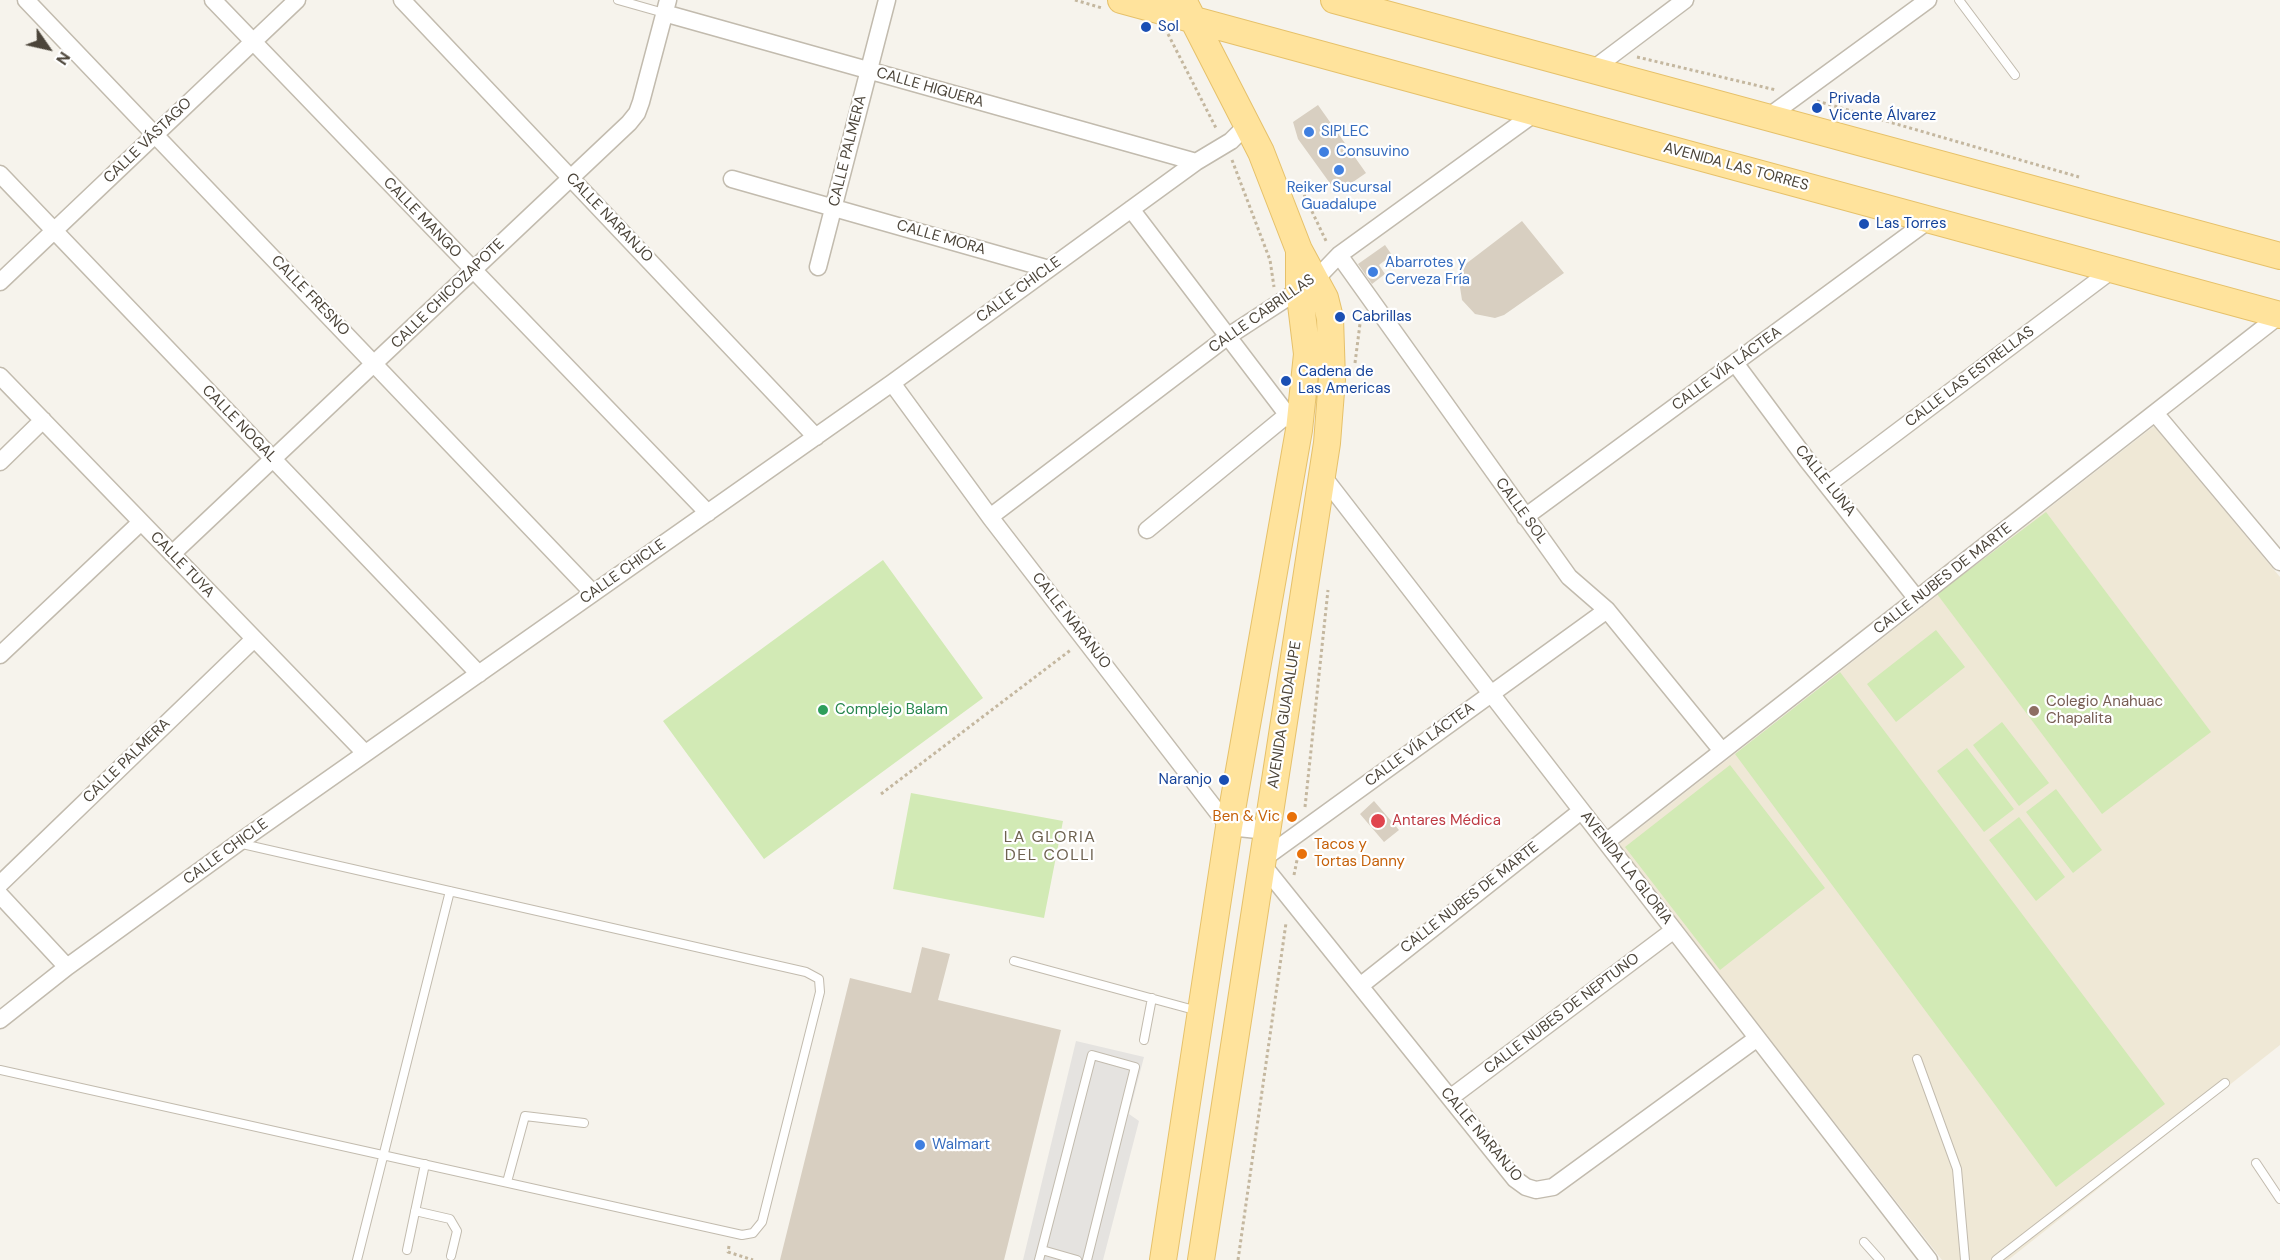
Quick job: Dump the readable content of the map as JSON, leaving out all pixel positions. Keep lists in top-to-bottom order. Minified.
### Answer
{"streets":{"main road":["AVENIDA LAS TORRES","AVENIDA GUADALUPE"],"street":["CALLE HIGUERA","CALLE VÁSTAGO","CALLE PALMERA","CALLE MANGO","CALLE NARANJO","CALLE MORA","CALLE CHICLE","CALLE CHICOZAPOTE","CALLE FRESNO","CALLE CABRILLAS","CALLE VÍA LÁCTEA","CALLE LAS ESTRELLAS","CALLE NOGAL","CALLE LUNA","CALLE SOL","CALLE TUYA","CALLE NUBES DE MARTE","AVENIDA LA GLORIA","CALLE NUBES DE NEPTUNO"]},"crossings":[["CALLE HIGUERA","CALLE PALMERA"],["CALLE HIGUERA","CALLE CHICLE"],["CALLE HIGUERA","CALLE CHICOZAPOTE"],["CALLE VÁSTAGO","CALLE MANGO"],["CALLE VÁSTAGO","CALLE FRESNO"],["CALLE VÁSTAGO","CALLE NOGAL"],["CALLE PALMERA","CALLE MORA"],["CALLE PALMERA","CALLE TUYA"],["AVENIDA LAS TORRES","CALLE CABRILLAS"],["AVENIDA LAS TORRES","CALLE VÍA LÁCTEA"],["AVENIDA LAS TORRES","CALLE LAS ESTRELLAS"],["AVENIDA LAS TORRES","CALLE NUBES DE MARTE"],["CALLE MANGO","CALLE CHICLE"],["CALLE MANGO","CALLE CHICOZAPOTE"],["CALLE NARANJO","CALLE CHICLE"],["CALLE NARANJO","CALLE CHICOZAPOTE"],["CALLE NARANJO","CALLE CABRILLAS"],["CALLE NARANJO","CALLE VÍA LÁCTEA"],["CALLE NARANJO","CALLE NUBES DE MARTE"],["CALLE NARANJO","AVENIDA GUADALUPE"],["CALLE NARANJO","AVENIDA LA GLORIA"],["CALLE NARANJO","CALLE NUBES DE NEPTUNO"],["CALLE MORA","CALLE CHICLE"],["CALLE CHICLE","CALLE FRESNO"],["CALLE CHICLE","CALLE NOGAL"],["CALLE CHICLE","CALLE TUYA"],["CALLE CHICOZAPOTE","CALLE FRESNO"],["CALLE CHICOZAPOTE","CALLE NOGAL"],["CALLE CHICOZAPOTE","CALLE TUYA"],["CALLE CABRILLAS","CALLE SOL"],["CALLE CABRILLAS","AVENIDA GUADALUPE"],["CALLE VÍA LÁCTEA","CALLE LUNA"],["CALLE VÍA LÁCTEA","CALLE SOL"],["CALLE VÍA LÁCTEA","AVENIDA GUADALUPE"],["CALLE VÍA LÁCTEA","AVENIDA LA GLORIA"],["CALLE LAS ESTRELLAS","CALLE LUNA"],["CALLE LUNA","CALLE NUBES DE MARTE"],["CALLE SOL","CALLE NUBES DE MARTE"],["CALLE NUBES DE MARTE","AVENIDA LA GLORIA"],["AVENIDA GUADALUPE","AVENIDA LA GLORIA"],["AVENIDA LA GLORIA","CALLE NUBES DE NEPTUNO"]],"districts":["LA GLORIA DEL COLLI"],"places":["Sol","Privada Vicente Álvarez","SIPLEC","Consuvino","Reiker Sucursal Guadalupe","Las Torres","Abarrotes y Cerveza Fría","Cabrillas","Cadena de Las Americas","Complejo Balam","Colegio Anahuac Chapalita","Naranjo","Ben & Vic","Antares Médica","Tacos y Tortas Danny","Walmart"],"north":"bottom right"}
